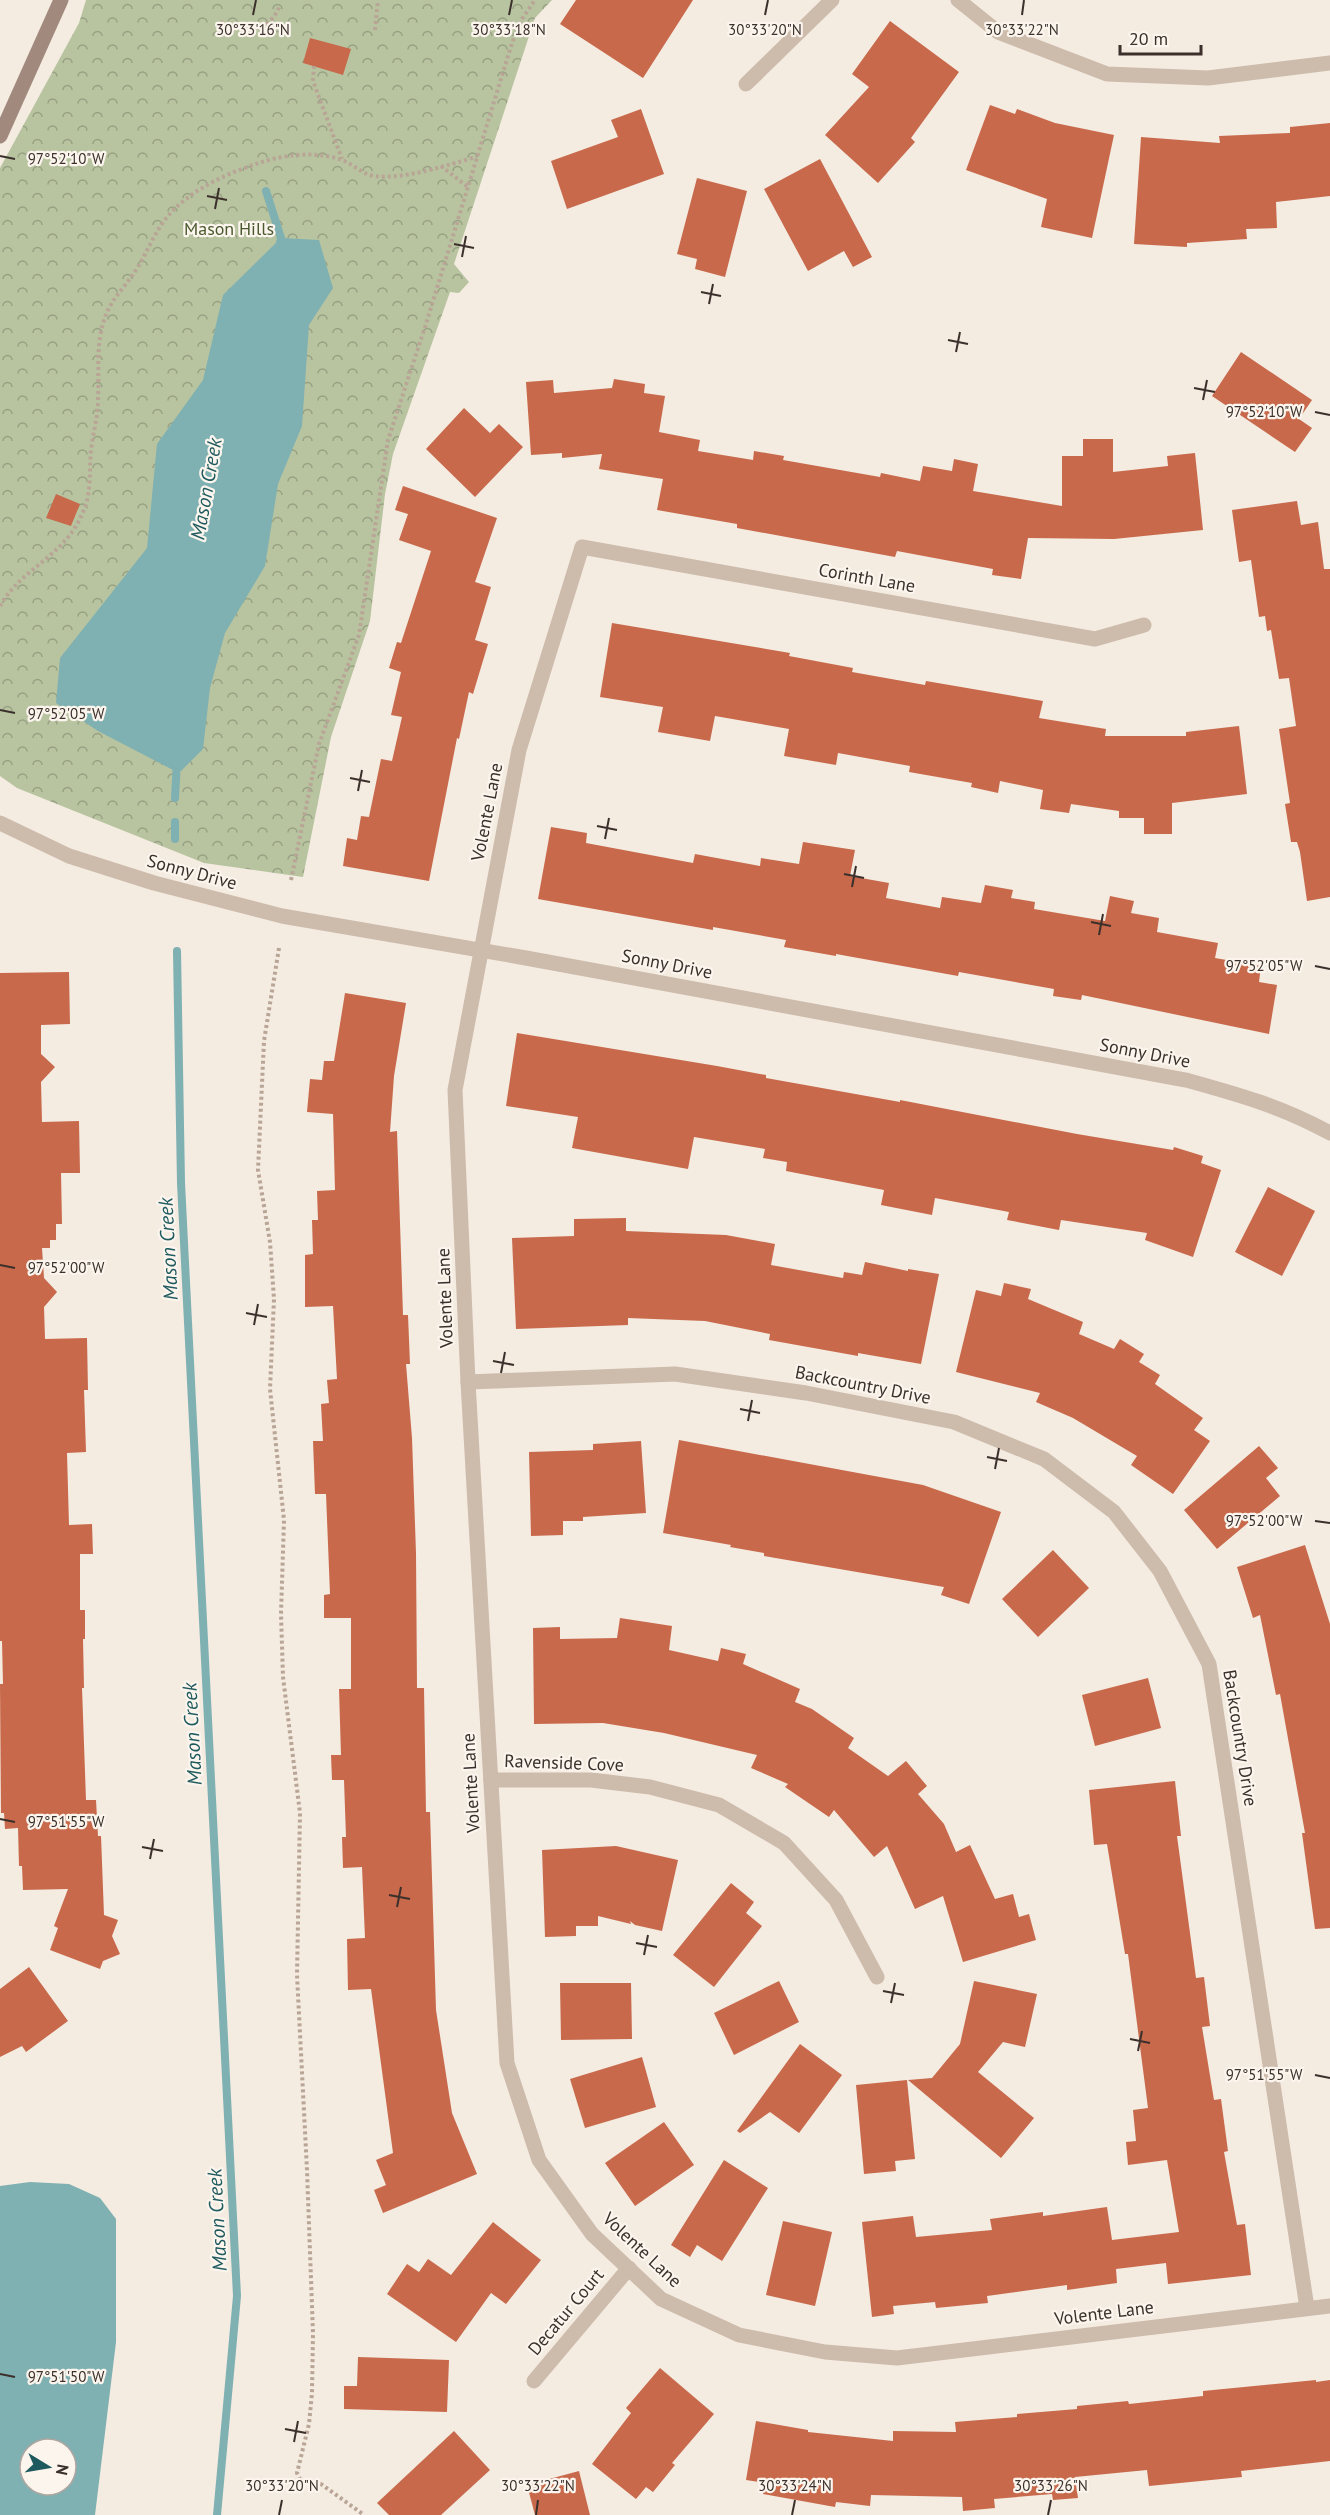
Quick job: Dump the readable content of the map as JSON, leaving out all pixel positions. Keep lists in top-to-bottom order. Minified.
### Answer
{"streets":{"street":["Corinth Lane","Volente Lane","Sonny Drive","Backcountry Drive","Ravenside Cove","Decatur Court"]},"crossings":[["Corinth Lane","Volente Lane"],["Volente Lane","Sonny Drive"],["Volente Lane","Backcountry Drive"],["Volente Lane","Ravenside Cove"],["Volente Lane","Decatur Court"]],"water":["Mason Creek"],"parks":["Mason Hills"],"scale_bar":"20 m","north":"right","coordinates":["30°33'16\"N","30°33'18\"N","30°33'20\"N","30°33'22\"N","97°52'10\"W","97°52'05\"W","97°52'00\"W","97°51'55\"W","97°51'50\"W","30°33'24\"N","30°33'26\"N"]}
